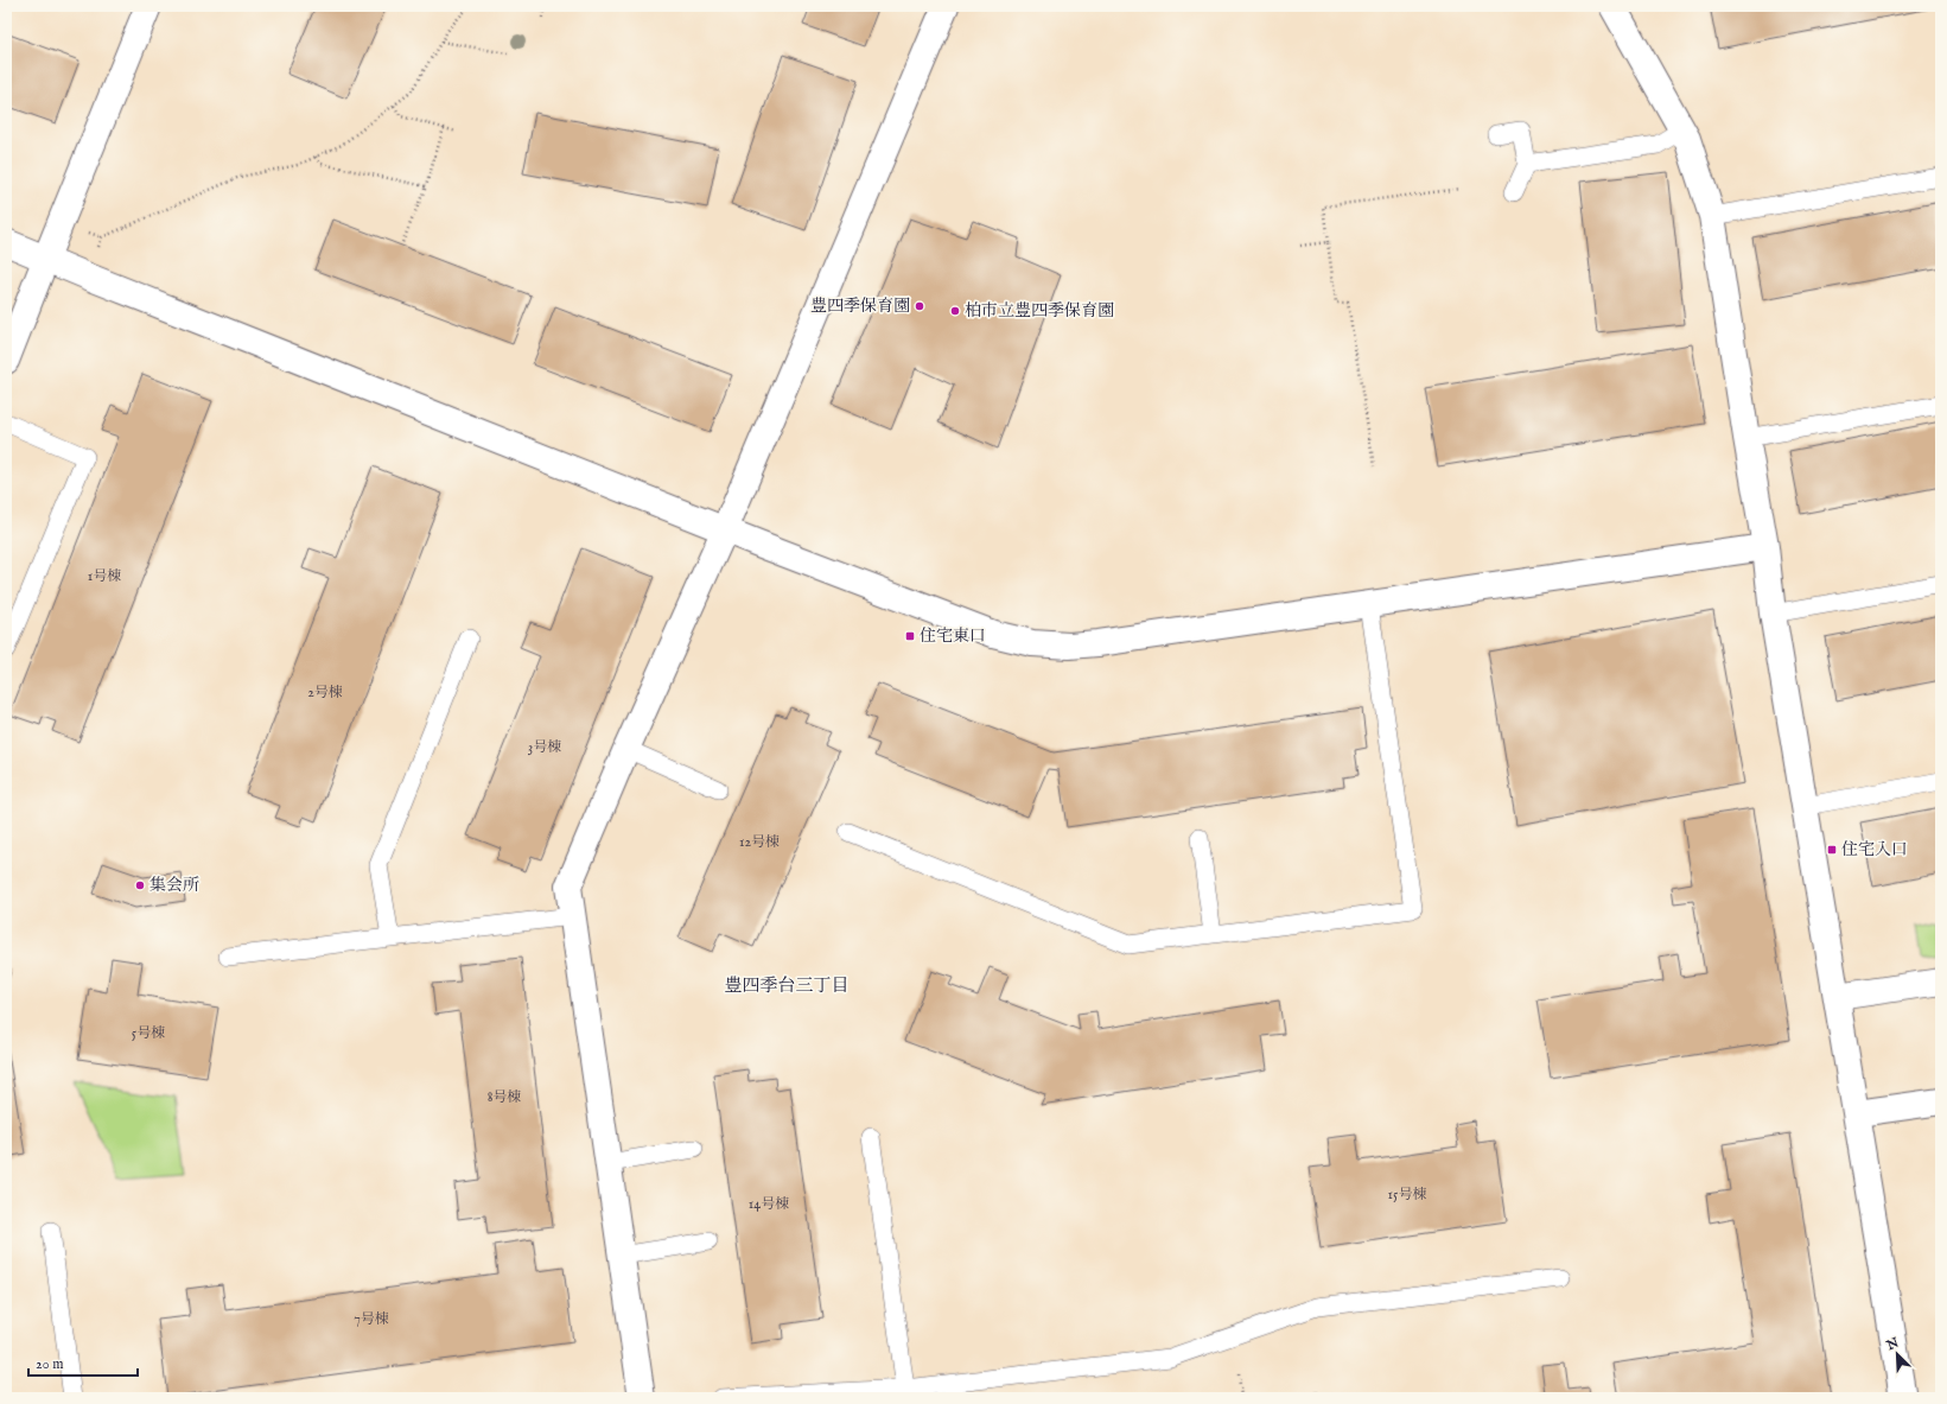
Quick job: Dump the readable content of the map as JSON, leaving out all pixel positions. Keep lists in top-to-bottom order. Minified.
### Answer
{"districts":["豊四季台三丁目"],"places":{"other":["豊四季保育園","柏市立豊四季保育園","集会所"],"transit":["住宅東口","住宅入口"]},"house_numbers":["1号棟","2号棟","3号棟","12号棟","5号棟","8号棟","15号棟","14号棟","7号棟"],"scale_bar":"20 m","north":"top left"}
